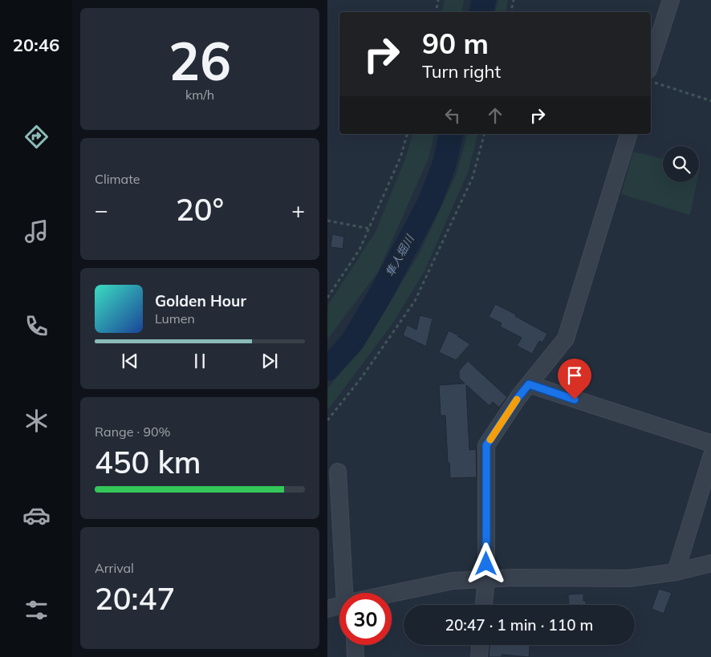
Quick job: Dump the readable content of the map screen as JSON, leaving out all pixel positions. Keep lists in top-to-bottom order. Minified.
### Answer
{"water":["隼人堀川"],"page":{"tabs":"20:46","tile":[["26","km/h"],"Climate",["Range · 90%","450 km"],["Arrival","20:47"]],"turn":["90 m","Turn right"],"heat":["−","20°","+"],"song":["Golden Hour","Lumen"],"limit":"30","trip":"20:47 · 1 min · 110 m"}}
